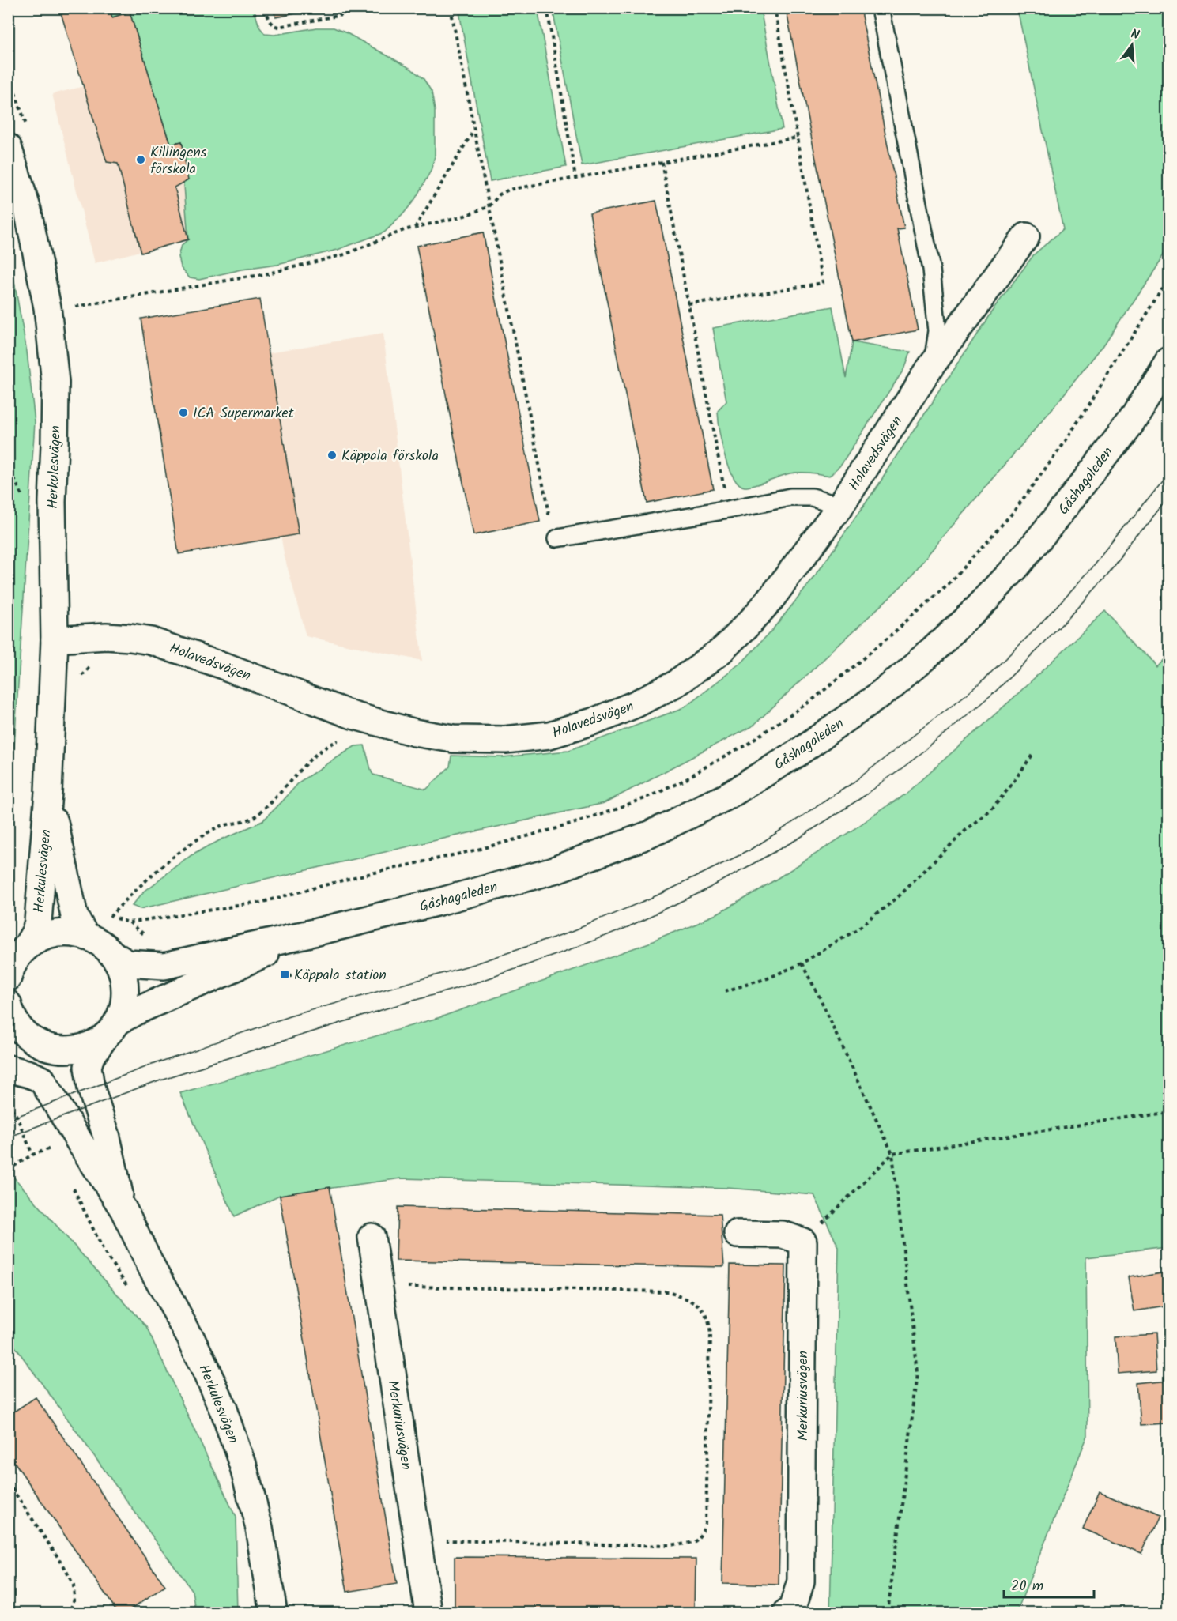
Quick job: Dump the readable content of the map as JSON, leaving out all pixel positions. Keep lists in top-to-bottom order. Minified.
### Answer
{"streets":{"street":["Holavedsvägen","Herkulesvägen","Gåshagaleden","Merkuriusvägen"]},"crossings":[["Holavedsvägen","Herkulesvägen"],["Herkulesvägen","Gåshagaleden"]],"places":{"other":["Killingens förskola","ICA Supermarket","Käppala förskola"],"transit":["Käppala station"]},"scale_bar":"20 m","north":"top"}
